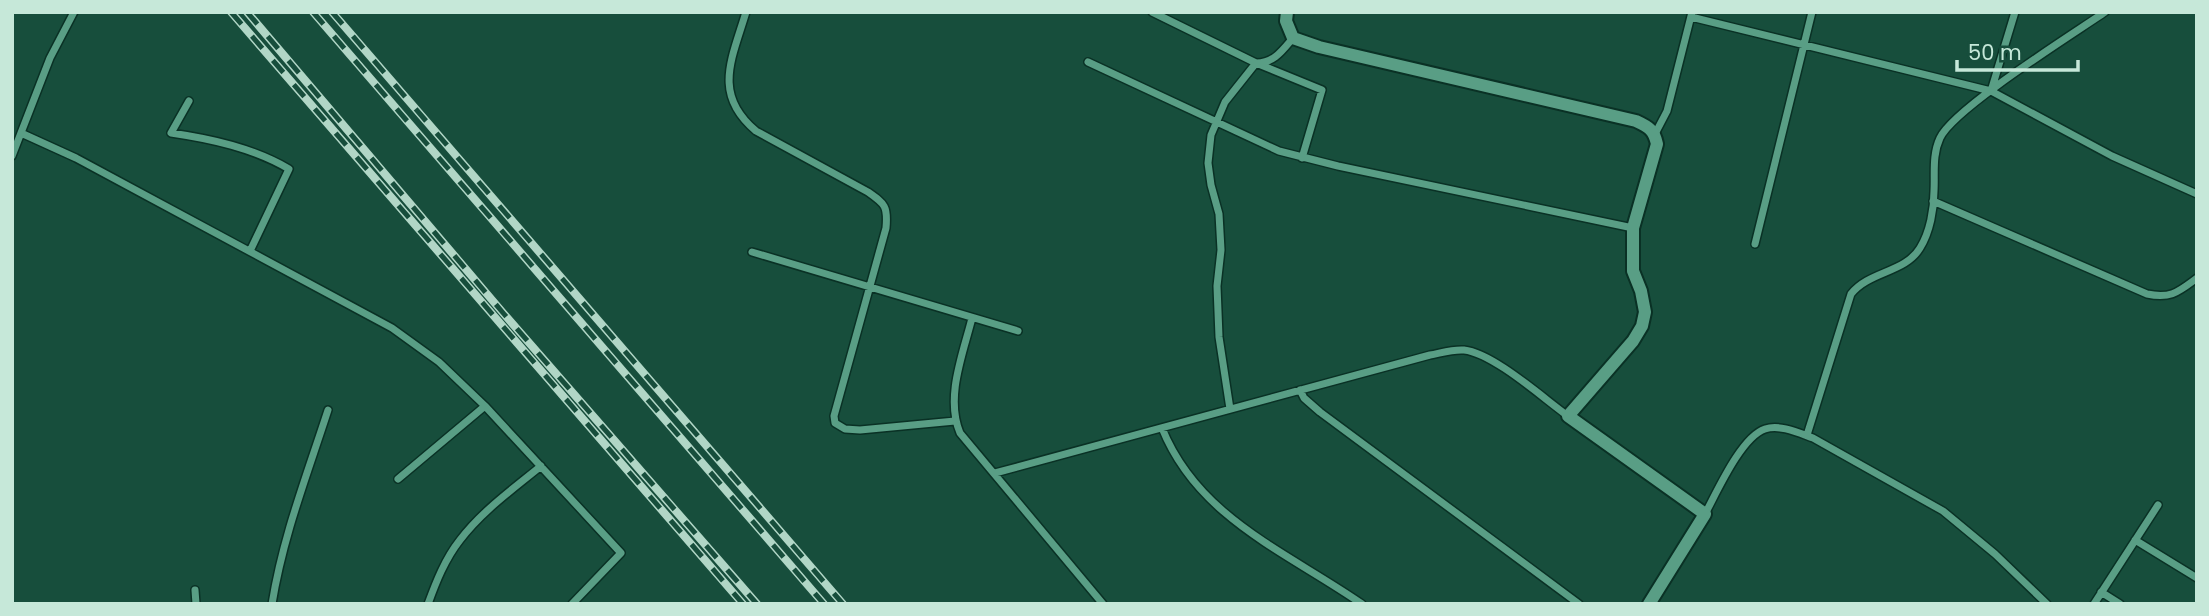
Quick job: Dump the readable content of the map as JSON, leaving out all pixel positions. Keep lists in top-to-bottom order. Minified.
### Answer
{"scale_bar":"50 m"}
